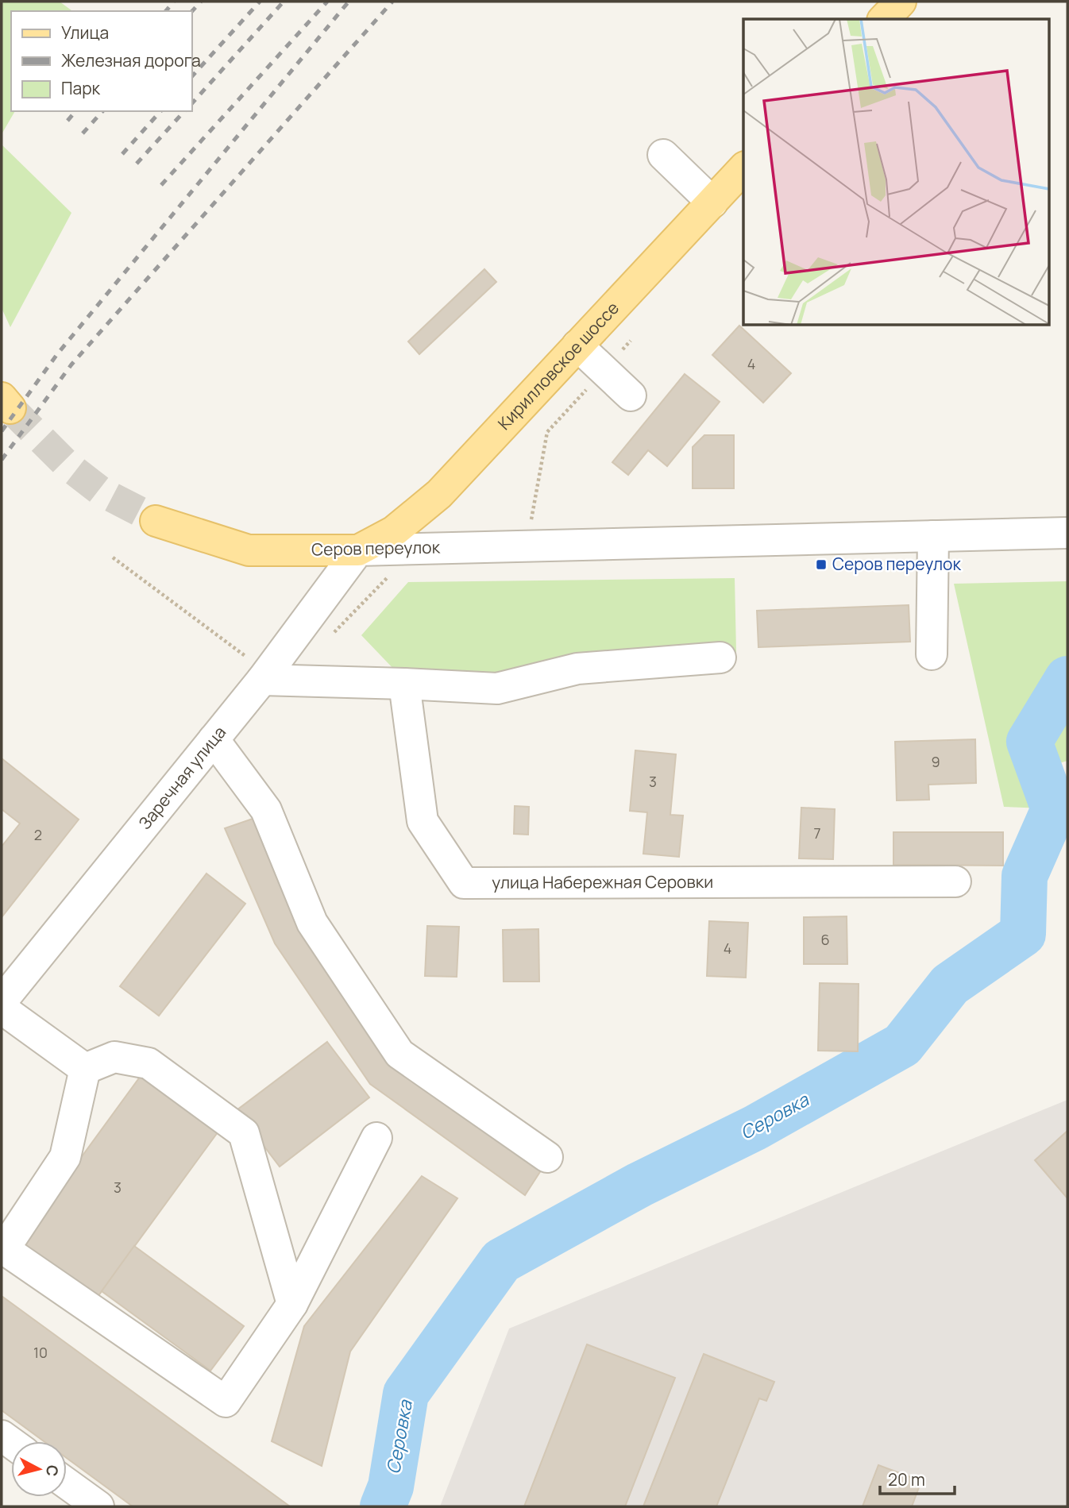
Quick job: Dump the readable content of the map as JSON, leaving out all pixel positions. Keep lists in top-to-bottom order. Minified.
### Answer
{"streets":{"main road":["Кирилловское шоссе","Серов переулок"],"street":["Заречная улица","улица Набережная Серовки"]},"crossings":[["Кирилловское шоссе","Серов переулок"],["Кирилловское шоссе","Заречная улица"],["Серов переулок","Заречная улица"]],"water":["Серовка"],"places":{"transit":["Серов переулок"]},"house_numbers":["4","9","3","7","2","6","4","3","10"],"legend":["Улица","Железная дорога","Парк"],"scale_bar":"20 m","north":"right"}
